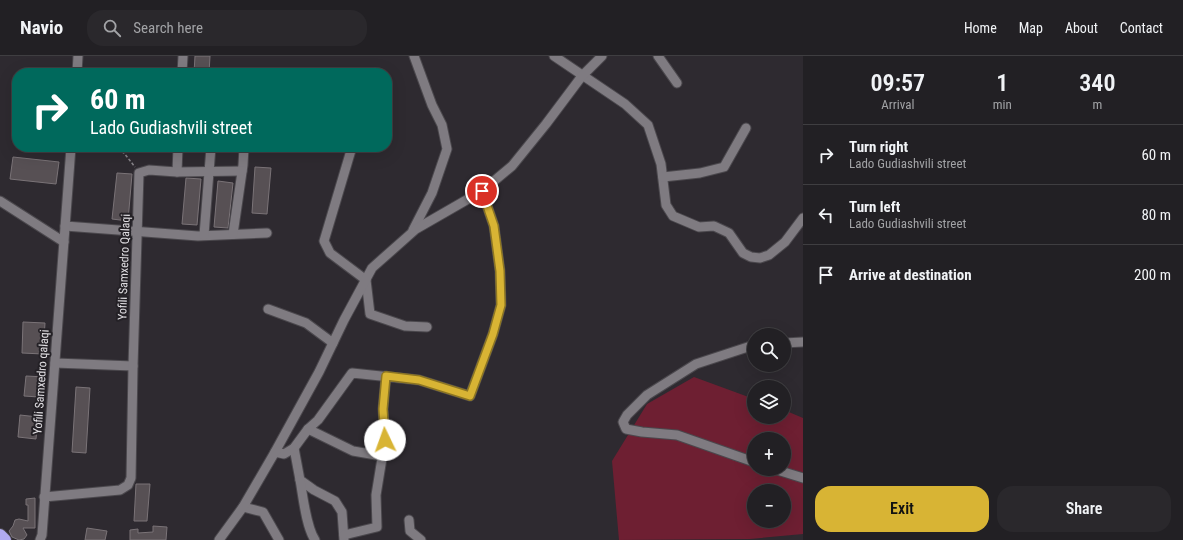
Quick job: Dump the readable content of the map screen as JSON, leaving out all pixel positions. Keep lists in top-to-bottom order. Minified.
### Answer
{"streets":{"street":["Yofili Samxedro Qalaqi","Yofili Samxedro qalaqi"]},"crossings":[["Yofili Samxedro Qalaqi","Yofili Samxedro qalaqi"]],"page":{"header":"Navio","search":"Search here","nav":["Home","Map","About","Contact"],"eta":["09:57","Arrival","1","min","340","m"],"turn":["60 m","Lado Gudiashvili street"],"list":[{"name":"Turn right","note":"Lado Gudiashvili street","value":"60 m"},{"name":"Turn left","note":"Lado Gudiashvili street","value":"80 m"},{"name":"Arrive at destination","value":"200 m"}],"map_buttons":["+","−"],"buttons":["Exit","Share"]}}
